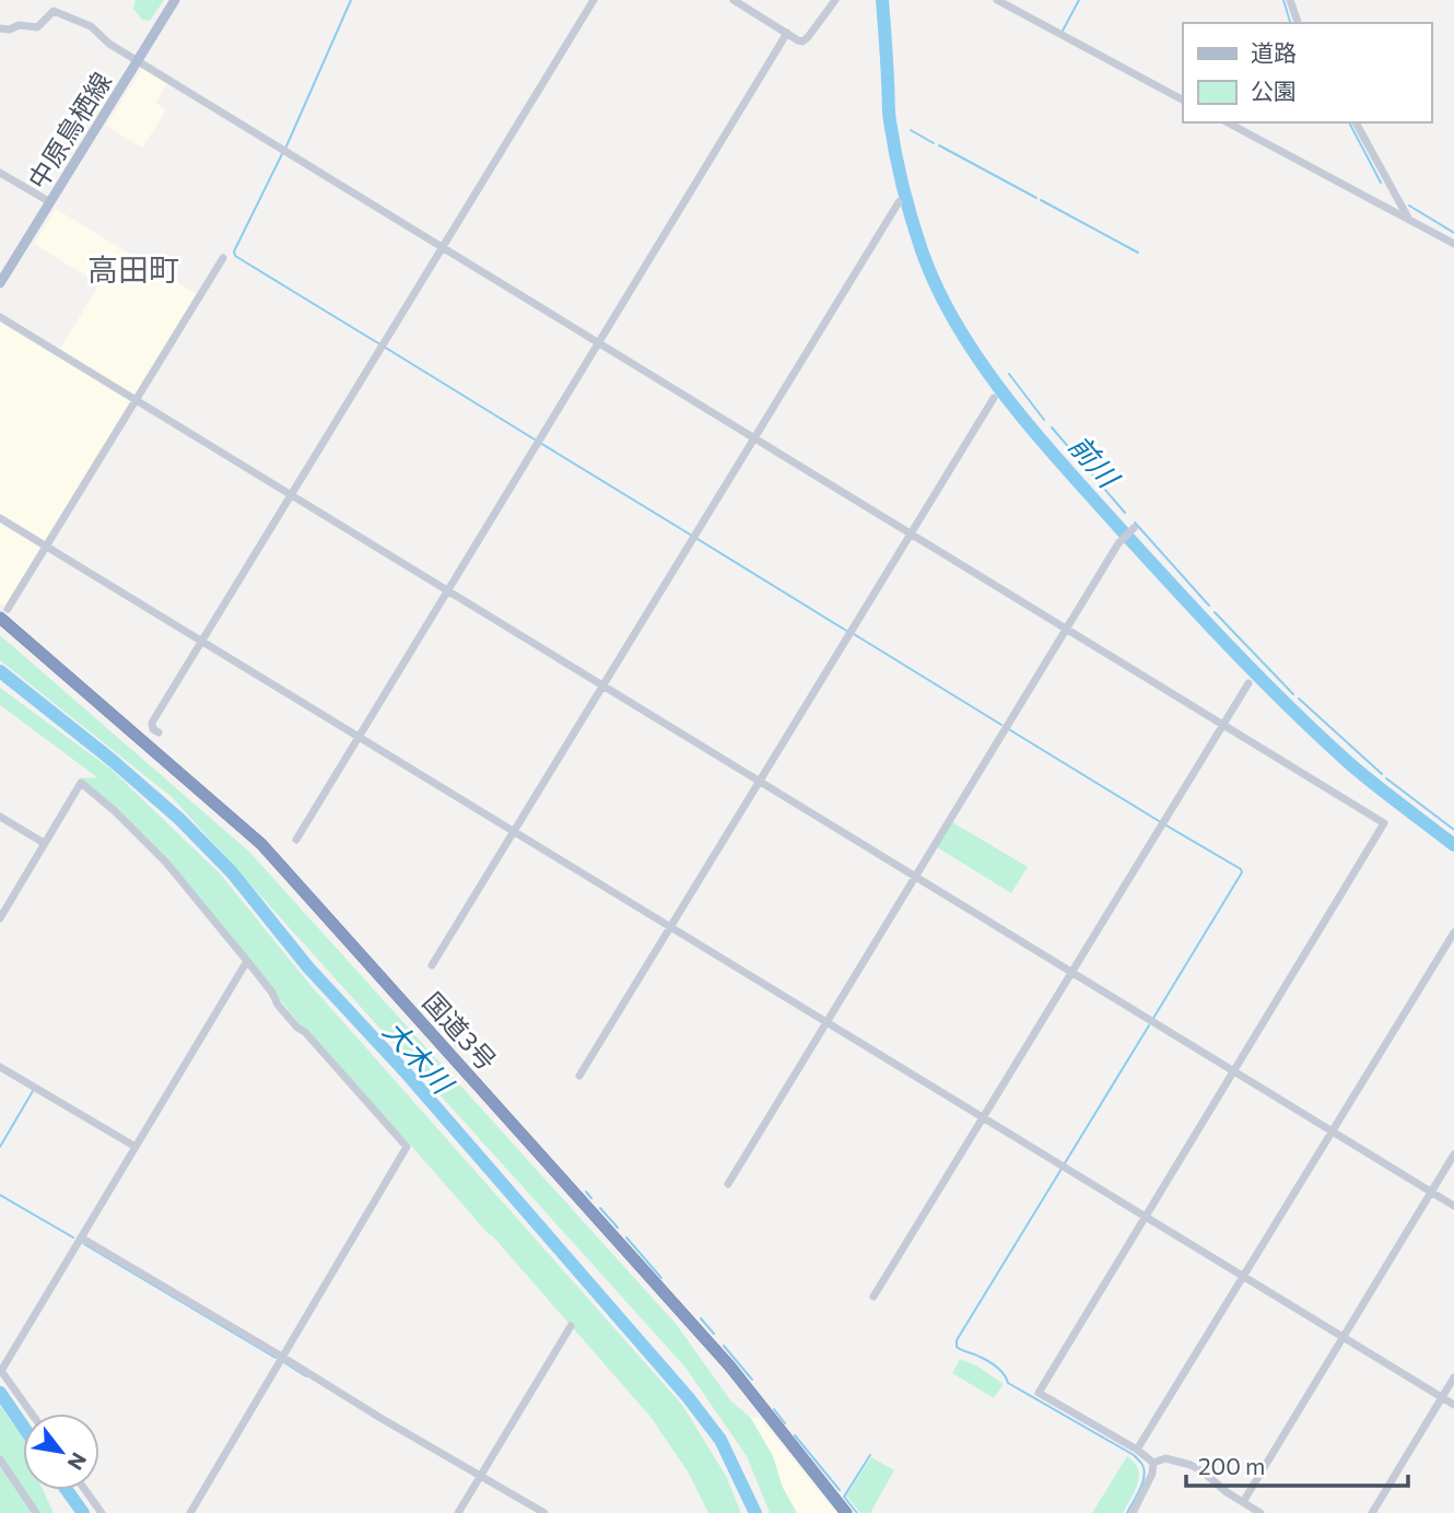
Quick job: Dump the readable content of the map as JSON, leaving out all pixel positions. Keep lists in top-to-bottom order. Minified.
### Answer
{"streets":{"highway":["国道3号"],"main road":["中原鳥栖線"]},"districts":["高田町"],"water":["前川","大木川"],"legend":["道路","公園"],"scale_bar":"200 m","north":"bottom right"}
